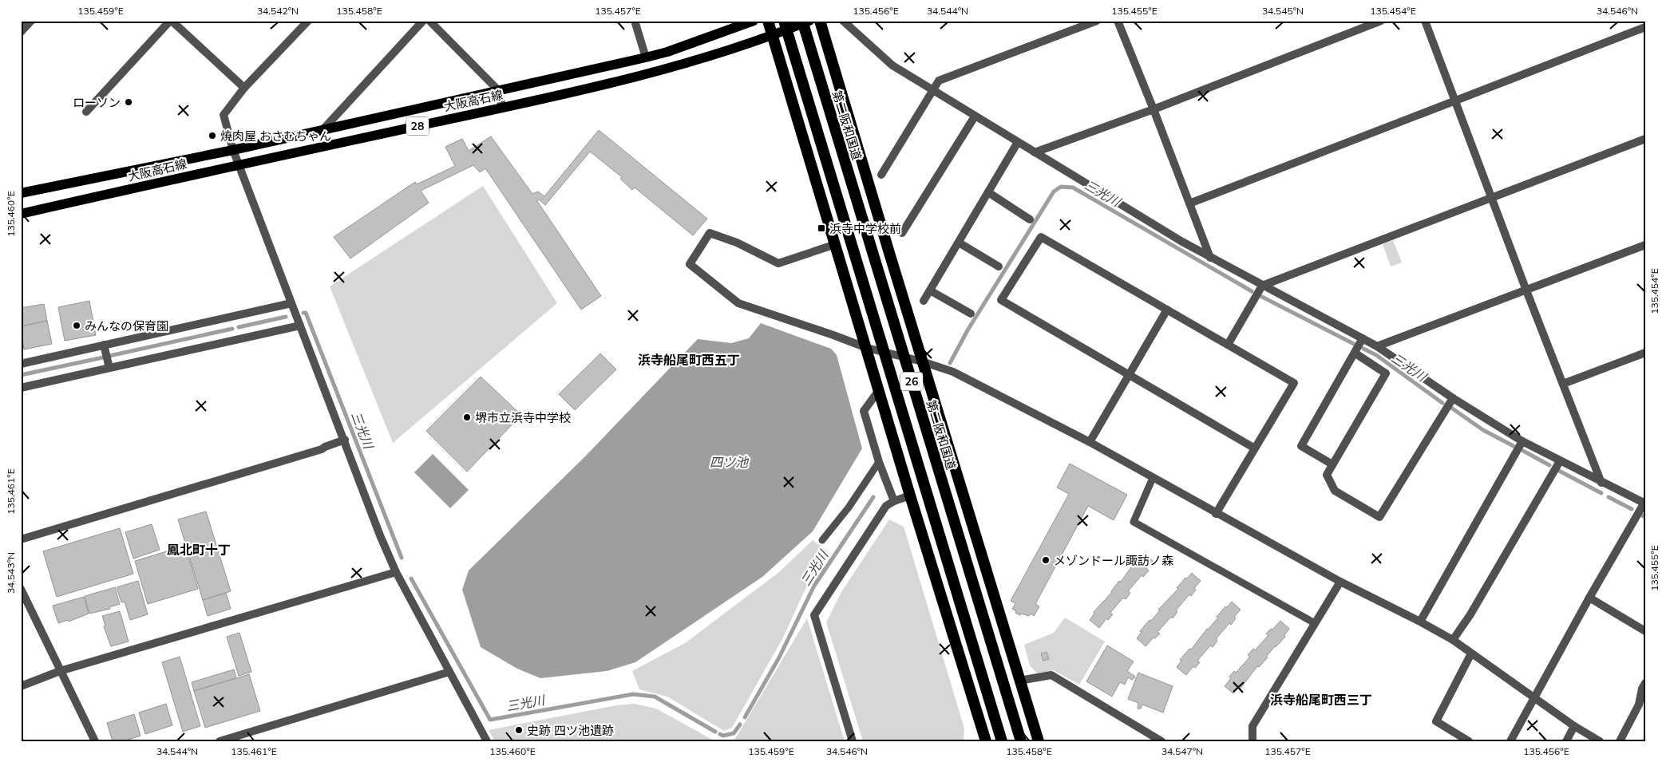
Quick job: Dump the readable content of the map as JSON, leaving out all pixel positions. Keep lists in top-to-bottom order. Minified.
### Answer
{"streets":{"highway":["第二阪和国道","26"],"main road":["大阪高石線","28"]},"districts":["浜寺船尾町西五丁","鳳北町十丁","浜寺船尾町西三丁"],"water":["三光川","四ツ池"],"places":{"other":["ローソン","焼肉屋 おさむちゃん","みんなの保育園","堺市立浜寺中学校","メゾンドール諏訪ノ森","史跡 四ツ池遺跡"],"transit":["浜寺中学校前"]},"coordinates":["135.459°E","34.542°N","135.458°E","135.457°E","135.456°E","34.544°N","135.455°E","34.545°N","135.454°E","34.546°N","135.460°E","135.461°E","34.543°N","34.547°N"]}
